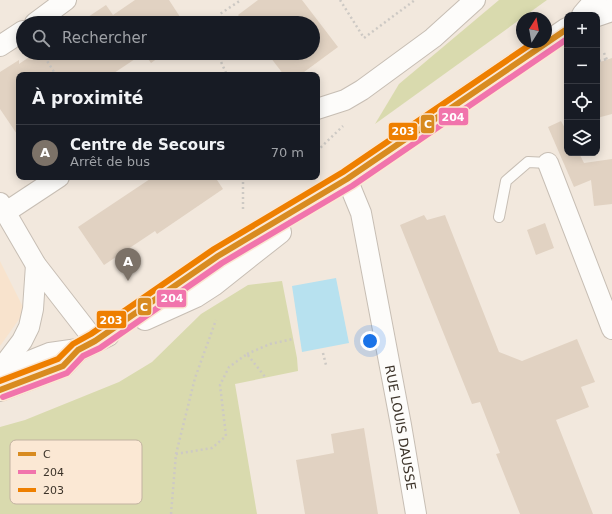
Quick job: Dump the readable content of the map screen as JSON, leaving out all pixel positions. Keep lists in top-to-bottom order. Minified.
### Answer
{"streets":{"street":["RUE LOUIS DAUSSE"]},"lines":["transit line C","transit line 204","transit line 203"],"legend":["C","204","203"],"north":"top","page":{"map_buttons":["+","−"],"search":"Rechercher","heading":"À proximité","list":[{"mark":"A","name":"Centre de Secours","note":"Arrêt de bus","value":"70 m"}],"pins":"A"}}
